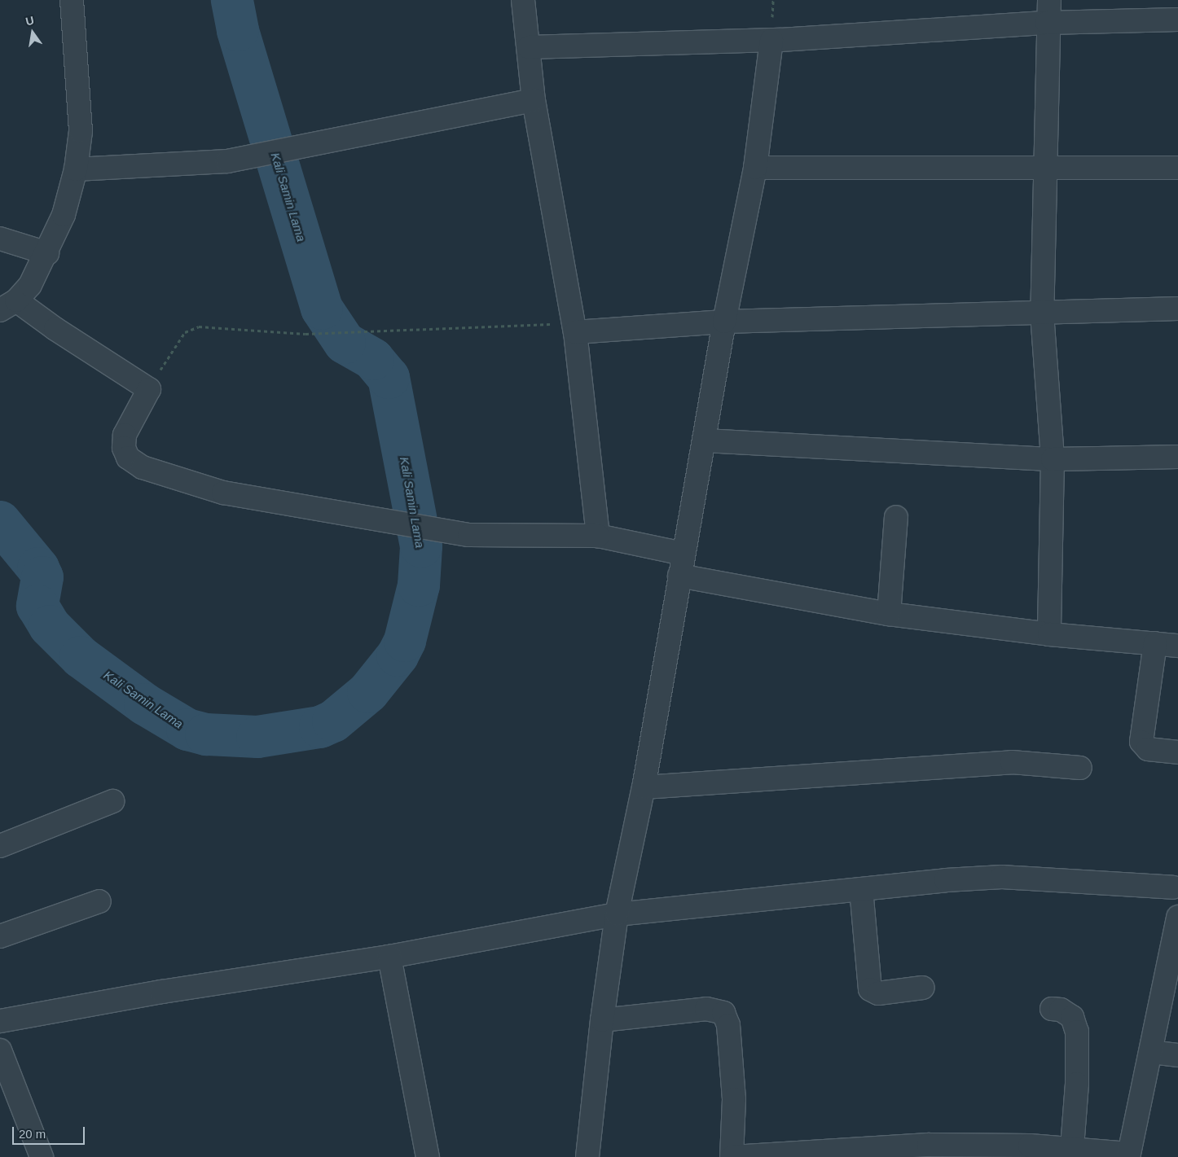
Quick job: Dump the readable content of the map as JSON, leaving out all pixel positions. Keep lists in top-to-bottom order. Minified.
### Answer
{"water":["Kali Samin Lama"],"scale_bar":"20 m","north":"top"}
